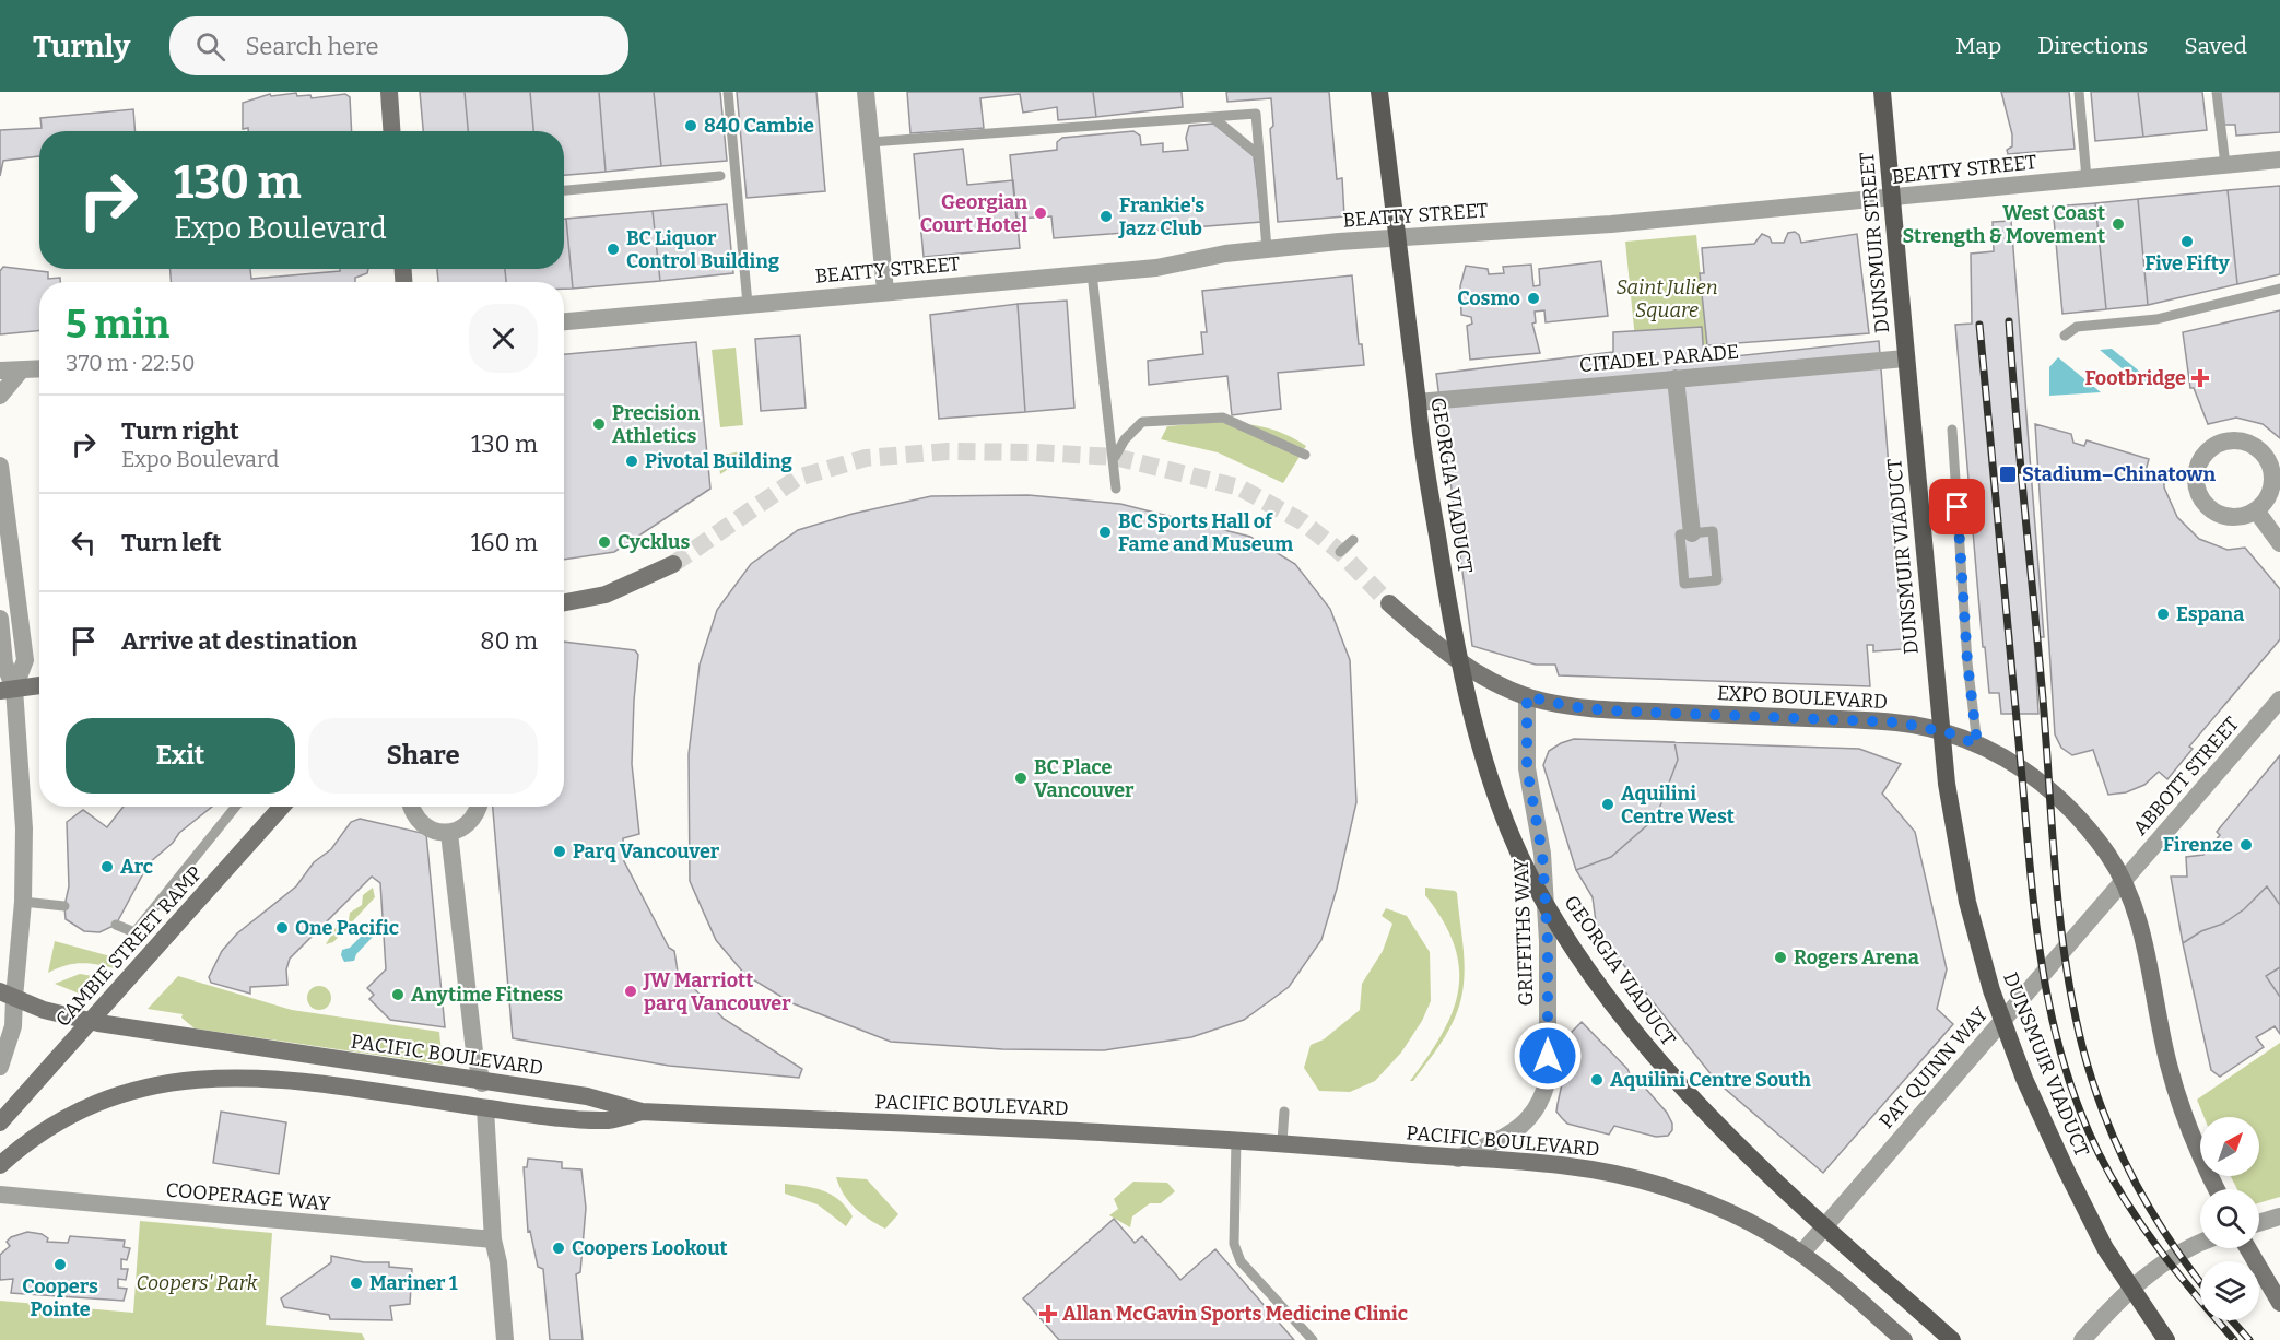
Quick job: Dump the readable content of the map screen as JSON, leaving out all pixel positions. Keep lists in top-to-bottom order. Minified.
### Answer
{"streets":{"main road":["DUNSMUIR STREET","GEORGIA VIADUCT","DUNSMUIR VIADUCT","EXPO BOULEVARD","CAMBIE STREET RAMP","PACIFIC BOULEVARD"],"street":["BEATTY STREET","CITADEL PARADE","ABBOTT STREET","GRIFFITHS WAY","PAT QUINN WAY","COOPERAGE WAY"]},"crossings":[["BEATTY STREET","DUNSMUIR STREET"],["BEATTY STREET","GEORGIA VIADUCT"],["DUNSMUIR STREET","CITADEL PARADE"],["DUNSMUIR STREET","DUNSMUIR VIADUCT"],["CITADEL PARADE","GEORGIA VIADUCT"],["EXPO BOULEVARD","ABBOTT STREET"],["EXPO BOULEVARD","GRIFFITHS WAY"],["EXPO BOULEVARD","PAT QUINN WAY"],["ABBOTT STREET","PAT QUINN WAY"],["GRIFFITHS WAY","PACIFIC BOULEVARD"],["PACIFIC BOULEVARD","PAT QUINN WAY"]],"parks":["Saint Julien Square","Coopers' Park"],"places":{"other":["840 Cambie","Georgian Court Hotel","Frankie's Jazz Club","West Coast Strength & Movement","Five Fifty","BC Liquor Control Building","Cosmo","Precision Athletics","Pivotal Building","BC Sports Hall of Fame and Museum","Cycklus","Espana","BC Place Vancouver","Aquilini Centre West","Firenze","Parq Vancouver","Arc","One Pacific","Rogers Arena","JW Marriott parq Vancouver","Anytime Fitness","Aquilini Centre South","Coopers Lookout","Coopers Pointe","Mariner 1"],"health":["Footbridge","Allan McGavin Sports Medicine Clinic"],"transit":["Stadium–Chinatown"]},"north":"top right","page":{"header":"Turnly","search":"Search here","nav":["Map","Directions","Saved"],"turn":["130 m","Expo Boulevard"],"heading":["5 min","370 m · 22:50"],"list":[{"name":"Turn right","note":"Expo Boulevard","value":"130 m"},{"name":"Turn left","value":"160 m"},{"name":"Arrive at destination","value":"80 m"}],"buttons":["Exit","Share"]}}
